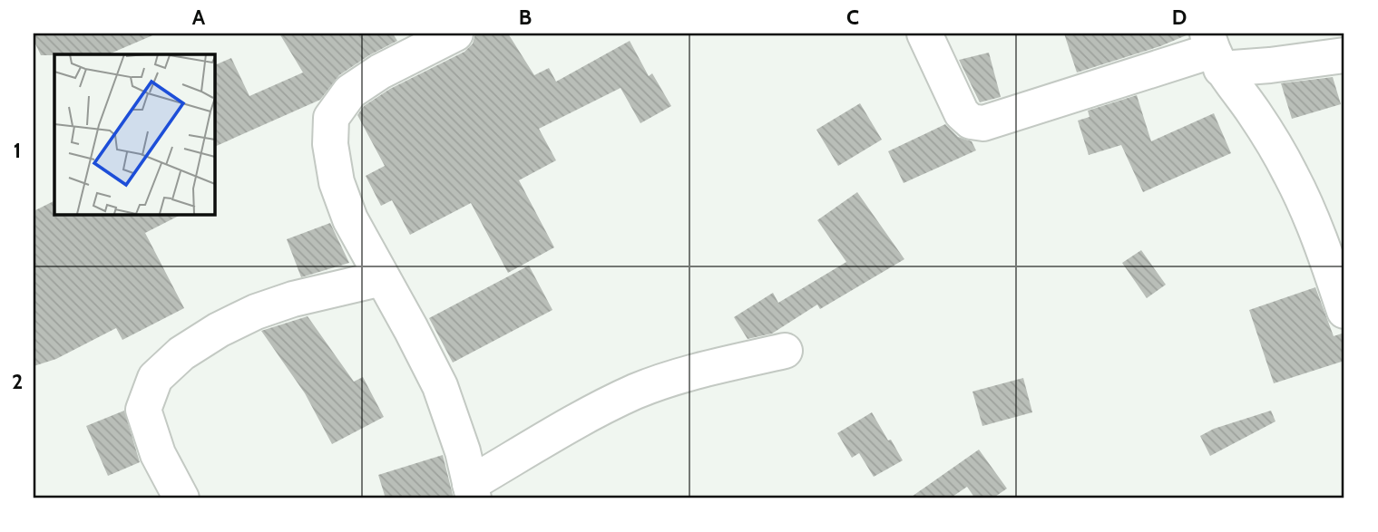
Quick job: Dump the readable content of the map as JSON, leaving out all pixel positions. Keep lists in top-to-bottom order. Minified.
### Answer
{"grid":{"columns":["A","B","C","D"],"rows":["1","2"]}}
